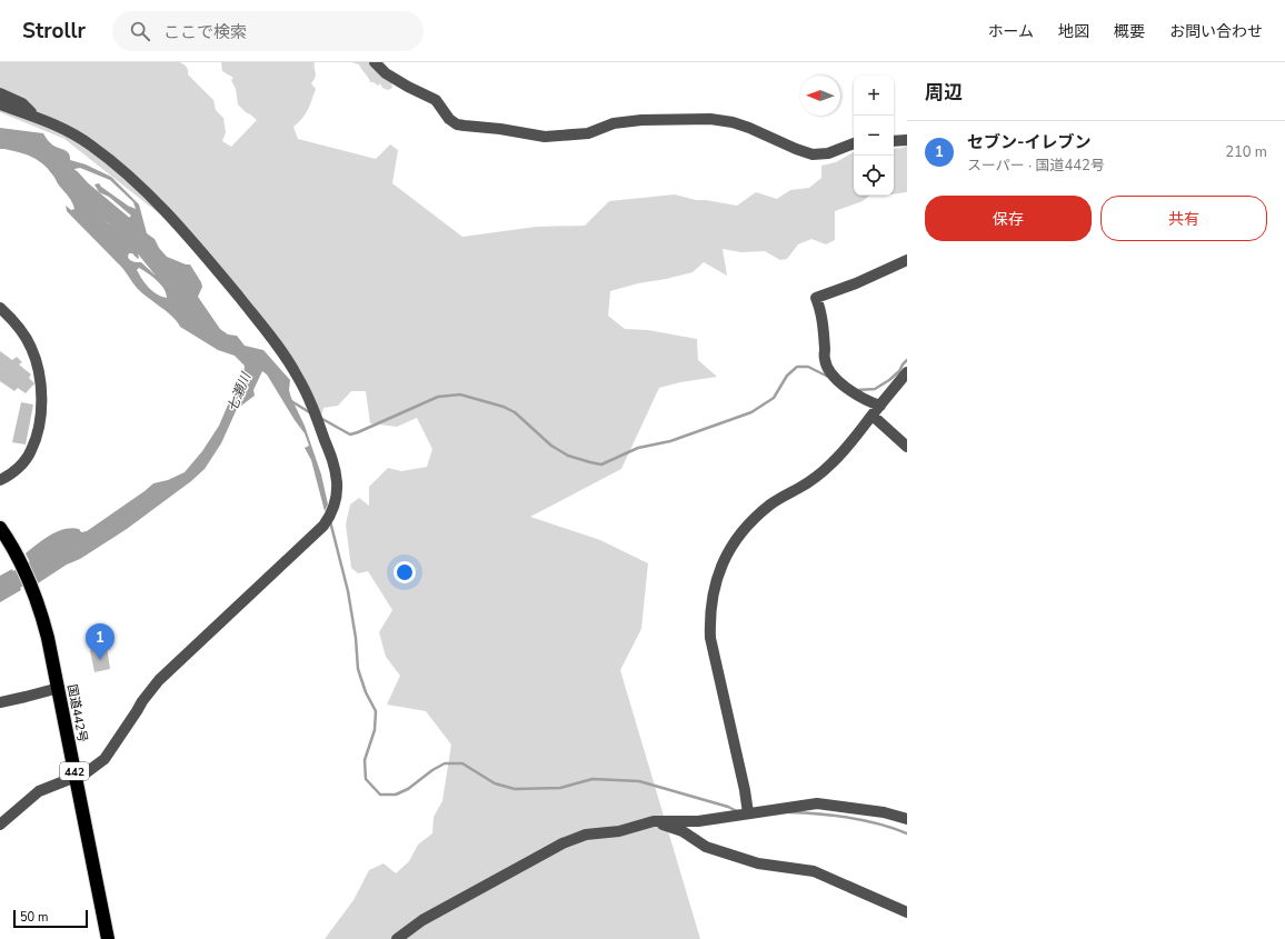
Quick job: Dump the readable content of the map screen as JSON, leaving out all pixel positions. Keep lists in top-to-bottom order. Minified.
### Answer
{"streets":{"highway":["国道442号","442"]},"water":["七瀬川"],"scale_bar":"50 m","north":"left","page":{"header":"Strollr","search":"ここで検索","nav":["ホーム","地図","概要","お問い合わせ"],"heading":"周辺","map_buttons":["+","−"],"list":[{"mark":"1","name":"セブン-イレブン","note":"スーパー · 国道442号","value":"210 m"}],"buttons":["保存","共有"],"pins":"1","scale":"50 m"}}
